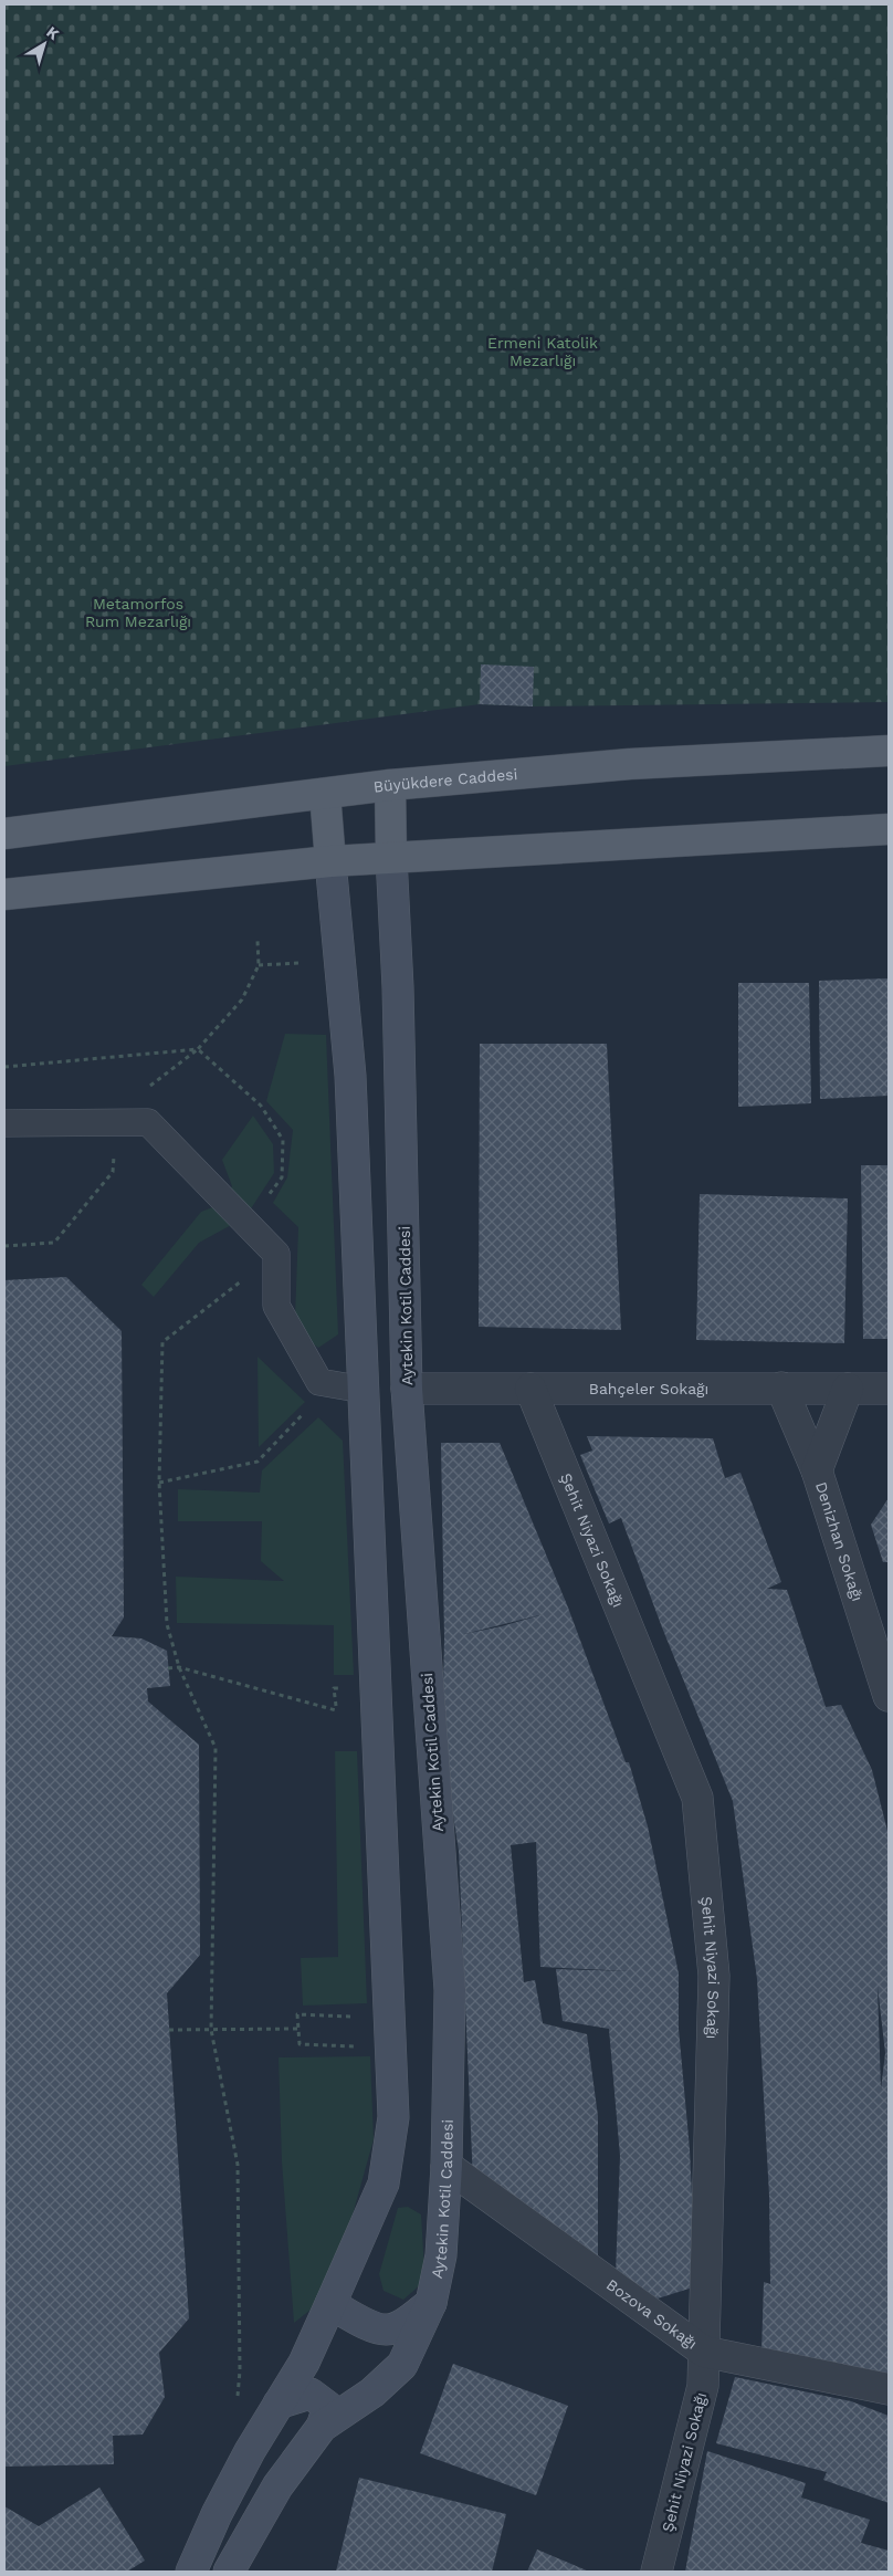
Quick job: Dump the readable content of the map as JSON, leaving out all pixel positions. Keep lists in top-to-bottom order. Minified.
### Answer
{"streets":{"main road":["Büyükdere Caddesi","Aytekin Kotil Caddesi"],"street":["Bahçeler Sokağı","Şehit Niyazi Sokağı","Denizhan Sokağı","Bozova Sokağı"]},"crossings":[["Aytekin Kotil Caddesi","Bahçeler Sokağı"],["Aytekin Kotil Caddesi","Bozova Sokağı"],["Bahçeler Sokağı","Şehit Niyazi Sokağı"],["Bahçeler Sokağı","Denizhan Sokağı"],["Şehit Niyazi Sokağı","Bozova Sokağı"]],"parks":["Ermeni Katolik Mezarlığı","Metamorfos Rum Mezarlığı"],"north":"top right"}
